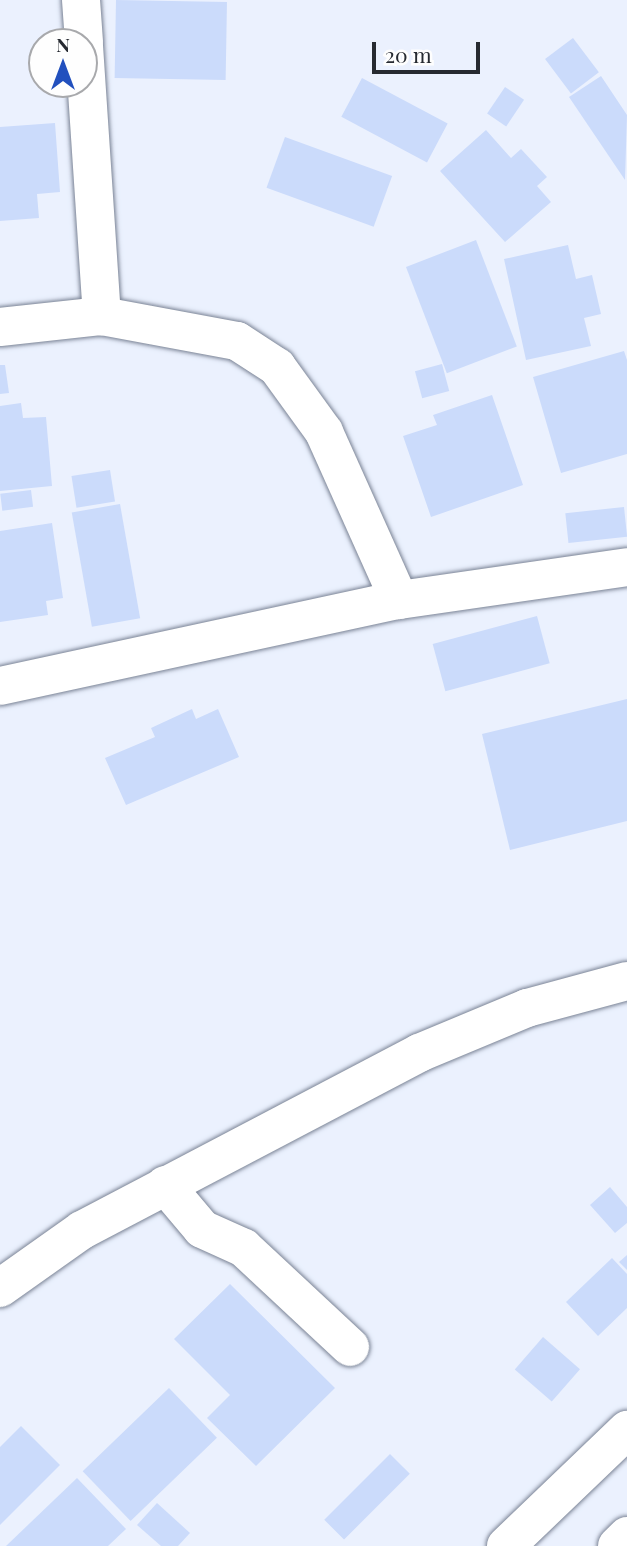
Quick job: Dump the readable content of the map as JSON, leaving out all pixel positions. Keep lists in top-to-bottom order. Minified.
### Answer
{"scale_bar":"20 m","north":"top"}
